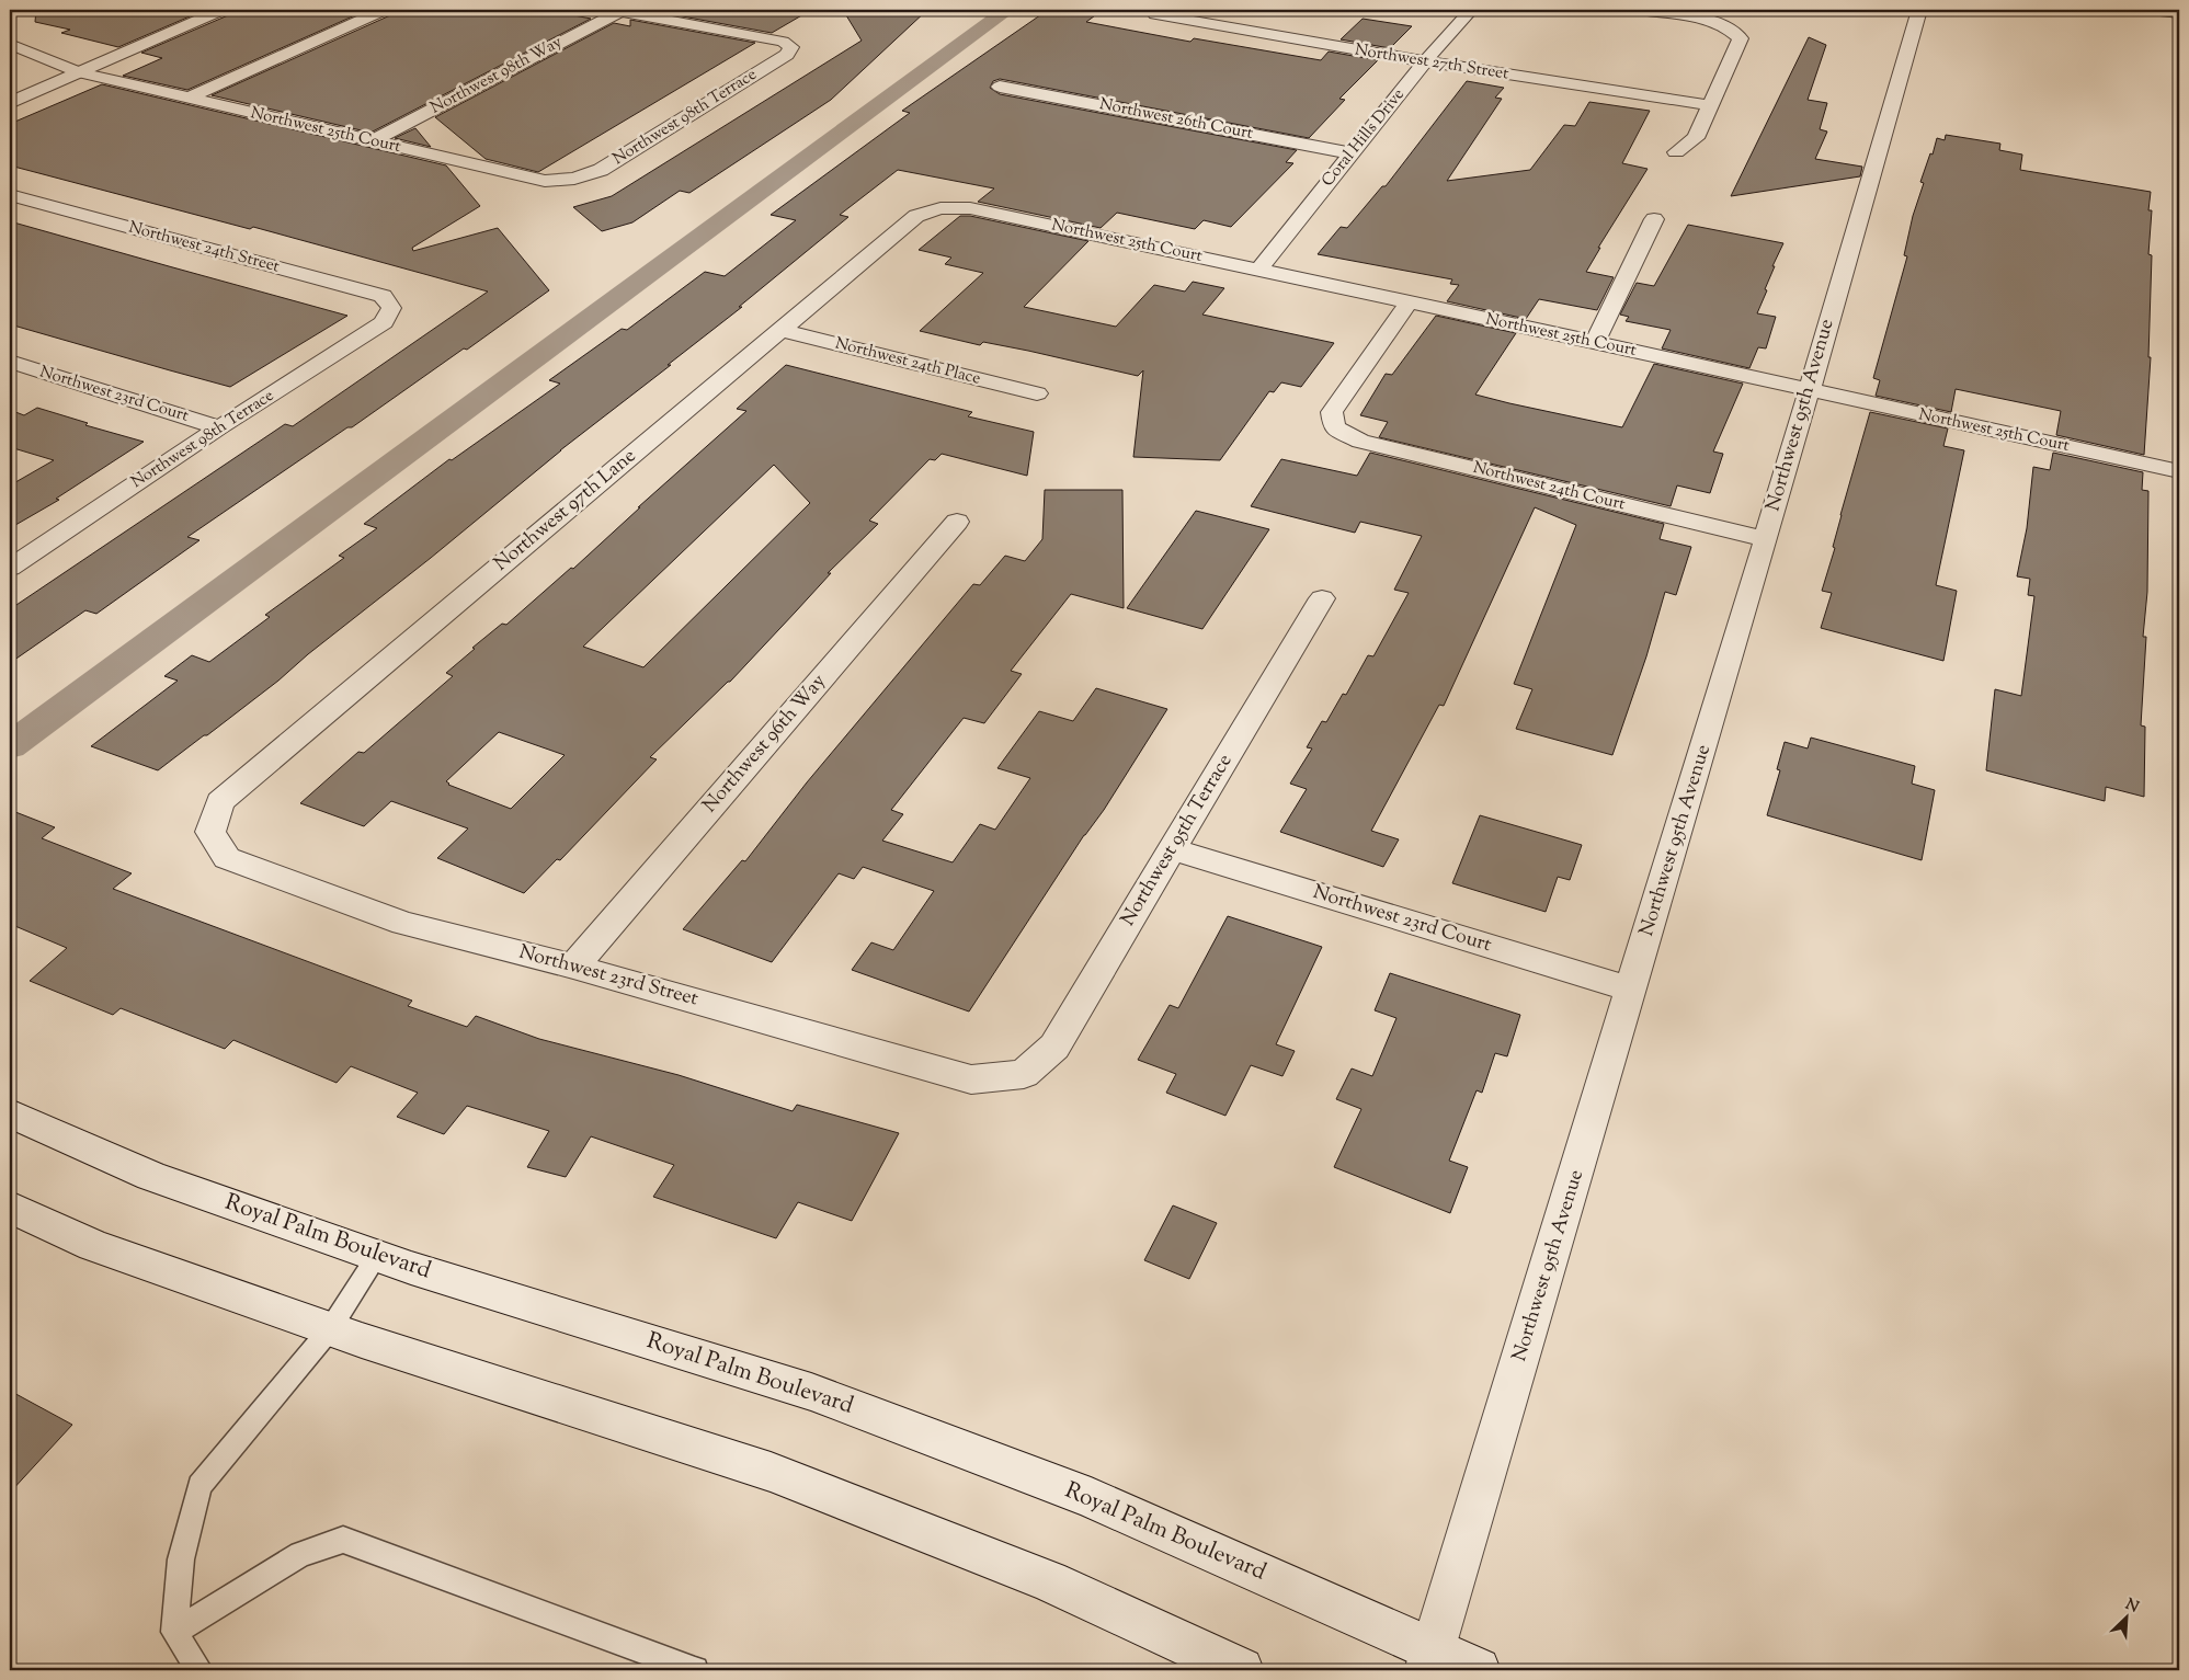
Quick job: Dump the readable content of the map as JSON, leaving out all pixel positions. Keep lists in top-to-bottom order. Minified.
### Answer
{"streets":{"street":["Northwest 27th Street","Northwest 98th Way","Northwest 98th Terrace","Northwest 26th Court","Northwest 25th Court","Coral Hills Drive","Northwest 24th Street","Northwest 24th Place","Northwest 23rd Court","Northwest 95th Avenue","Northwest 24th Court","Northwest 97th Lane","Northwest 96th Way","Northwest 95th Terrace","Northwest 23rd Street","Royal Palm Boulevard"]},"crossings":[["Northwest 27th Street","Coral Hills Drive"],["Northwest 98th Way","Northwest 98th Terrace"],["Northwest 98th Way","Northwest 25th Court"],["Northwest 98th Terrace","Northwest 25th Court"],["Northwest 98th Terrace","Northwest 24th Street"],["Northwest 98th Terrace","Northwest 23rd Court"],["Northwest 26th Court","Coral Hills Drive"],["Northwest 25th Court","Coral Hills Drive"],["Northwest 25th Court","Northwest 95th Avenue"],["Northwest 25th Court","Northwest 24th Court"],["Northwest 25th Court","Northwest 97th Lane"],["Northwest 24th Place","Northwest 97th Lane"],["Northwest 23rd Court","Northwest 95th Avenue"],["Northwest 23rd Court","Northwest 95th Terrace"],["Northwest 95th Avenue","Northwest 24th Court"],["Northwest 95th Avenue","Royal Palm Boulevard"],["Northwest 97th Lane","Northwest 23rd Street"],["Northwest 96th Way","Northwest 23rd Street"],["Northwest 95th Terrace","Northwest 23rd Street"]],"north":"top right"}
